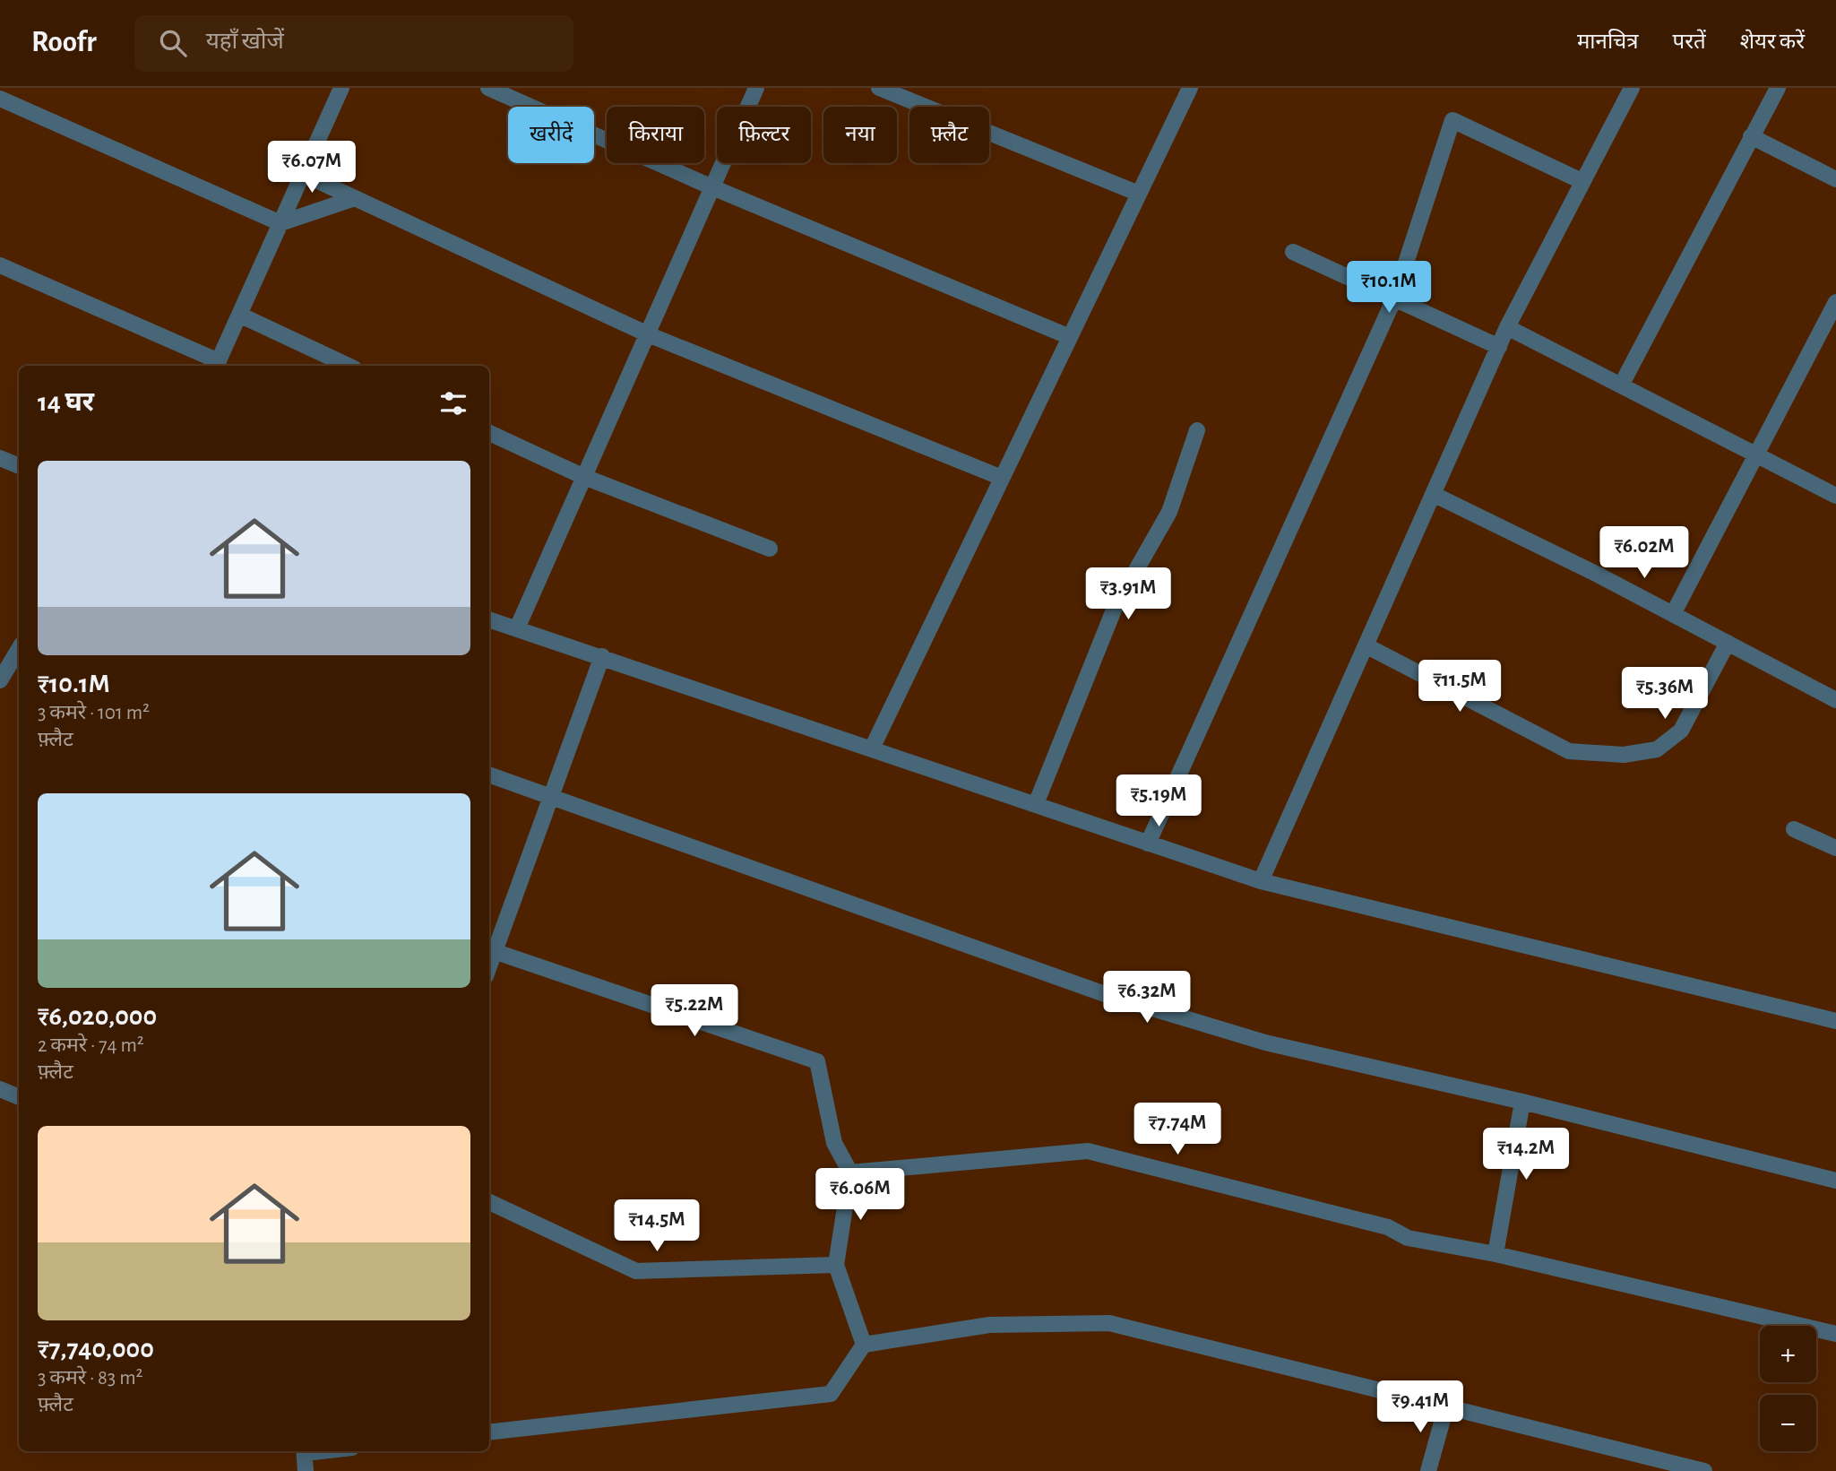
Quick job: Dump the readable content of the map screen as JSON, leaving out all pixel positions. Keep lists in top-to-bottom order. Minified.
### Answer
{"page":{"header":"Roofr","search":"यहाँ खोजें","nav":["मानचित्र","परतें","शेयर करें"],"chip":["खरीदें","किराया","फ़िल्टर","नया","फ़्लैट"],"price":["₹6.07M","₹10.1M","₹6.02M","₹3.91M","₹11.5M","₹5.36M","₹5.19M","₹6.32M","₹5.22M","₹7.74M","₹14.2M","₹6.06M","₹14.5M","₹9.41M"],"heading":"14 घर","list":[{"name":"₹10.1M","note":"3 कमरे · 101 m² · फ़्लैट"},{"name":"₹6,020,000","note":"2 कमरे · 74 m² · फ़्लैट"},{"name":"₹7,740,000","note":"3 कमरे · 83 m² · फ़्लैट"}],"map_buttons":["+","−"]}}
